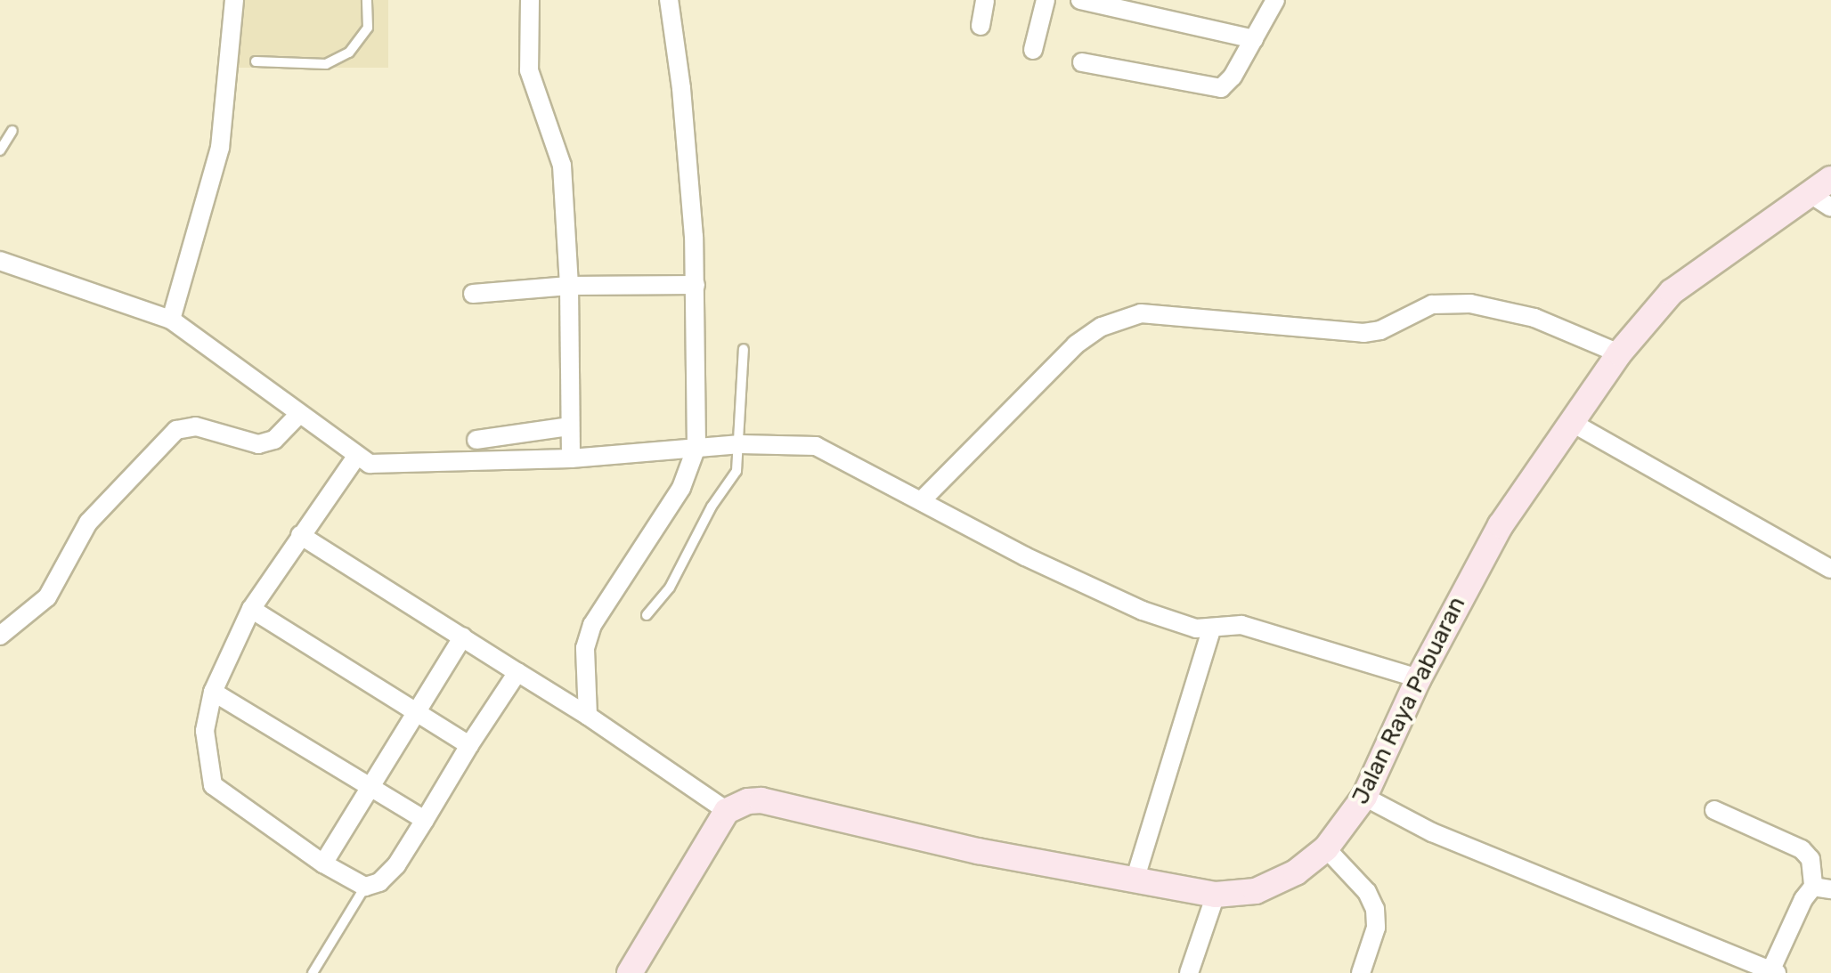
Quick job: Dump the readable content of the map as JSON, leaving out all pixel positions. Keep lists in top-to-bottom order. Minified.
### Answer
{"streets":{"street":["Jalan Raya Pabuaran"]}}
